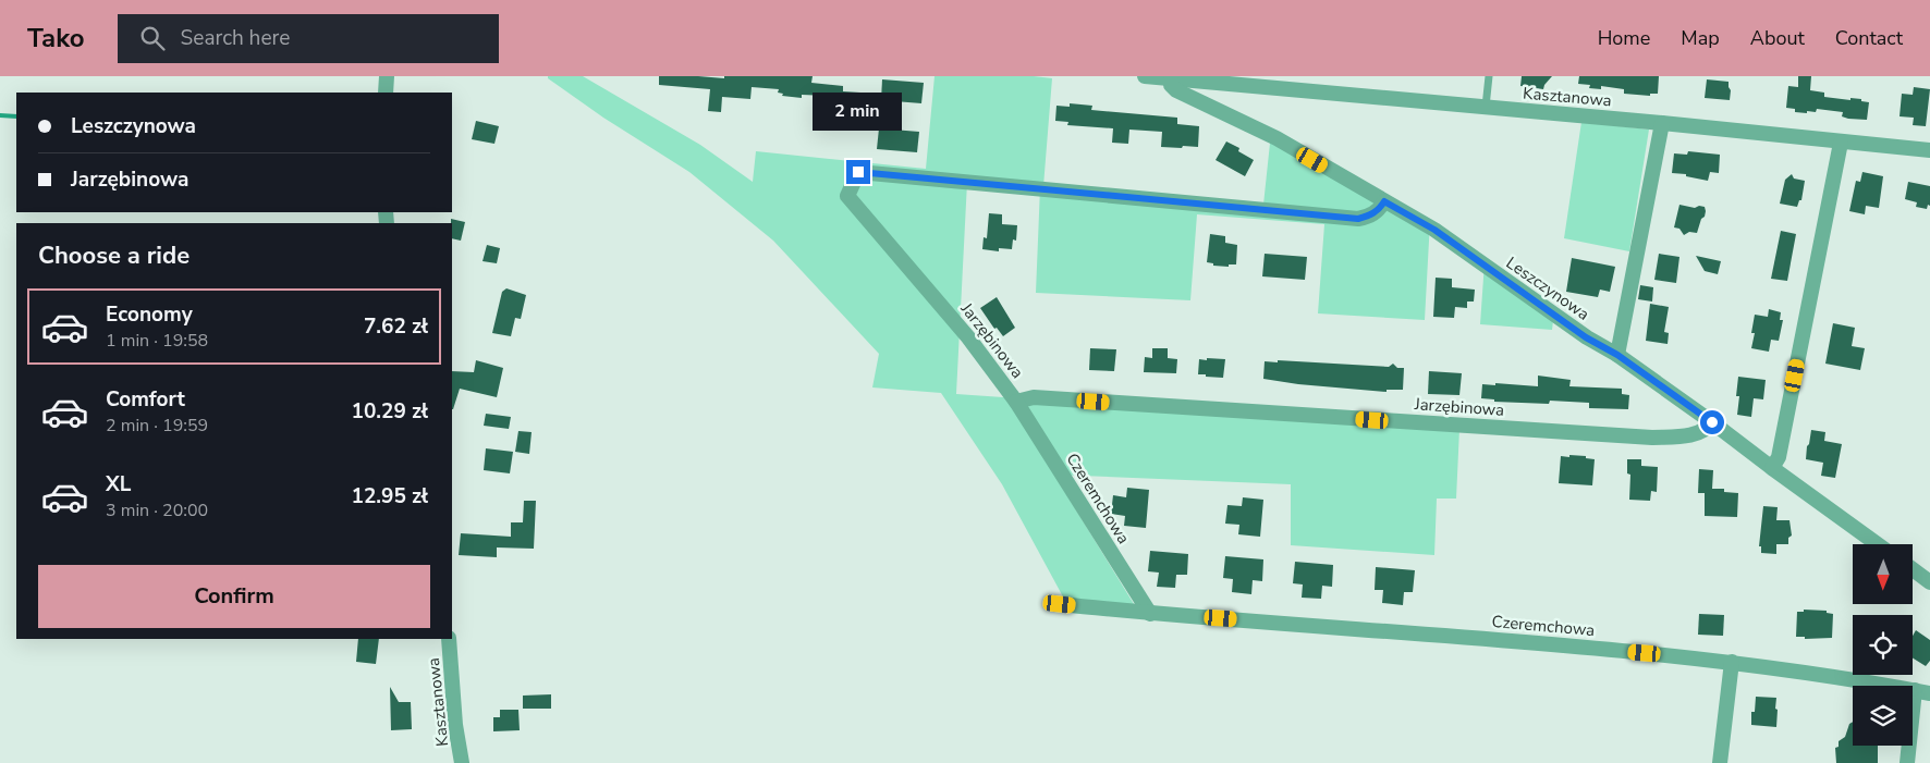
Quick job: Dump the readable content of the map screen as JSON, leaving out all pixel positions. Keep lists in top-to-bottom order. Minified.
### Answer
{"streets":{"street":["Kasztanowa","Leszczynowa","Jarzębinowa","Czeremchowa"]},"crossings":[["Kasztanowa","Leszczynowa"],["Leszczynowa","Jarzębinowa"],["Jarzębinowa","Czeremchowa"]],"north":"bottom","page":{"header":"Tako","search":"Search here","nav":["Home","Map","About","Contact"],"bubble":"2 min","banner":["Leszczynowa","Jarzębinowa"],"heading":"Choose a ride","list":[{"name":"Economy","note":"1 min · 19:58","value":"7.62 zł"},{"name":"Comfort","note":"2 min · 19:59","value":"10.29 zł"},{"name":"XL","note":"3 min · 20:00","value":"12.95 zł"}],"buttons":"Confirm"}}
